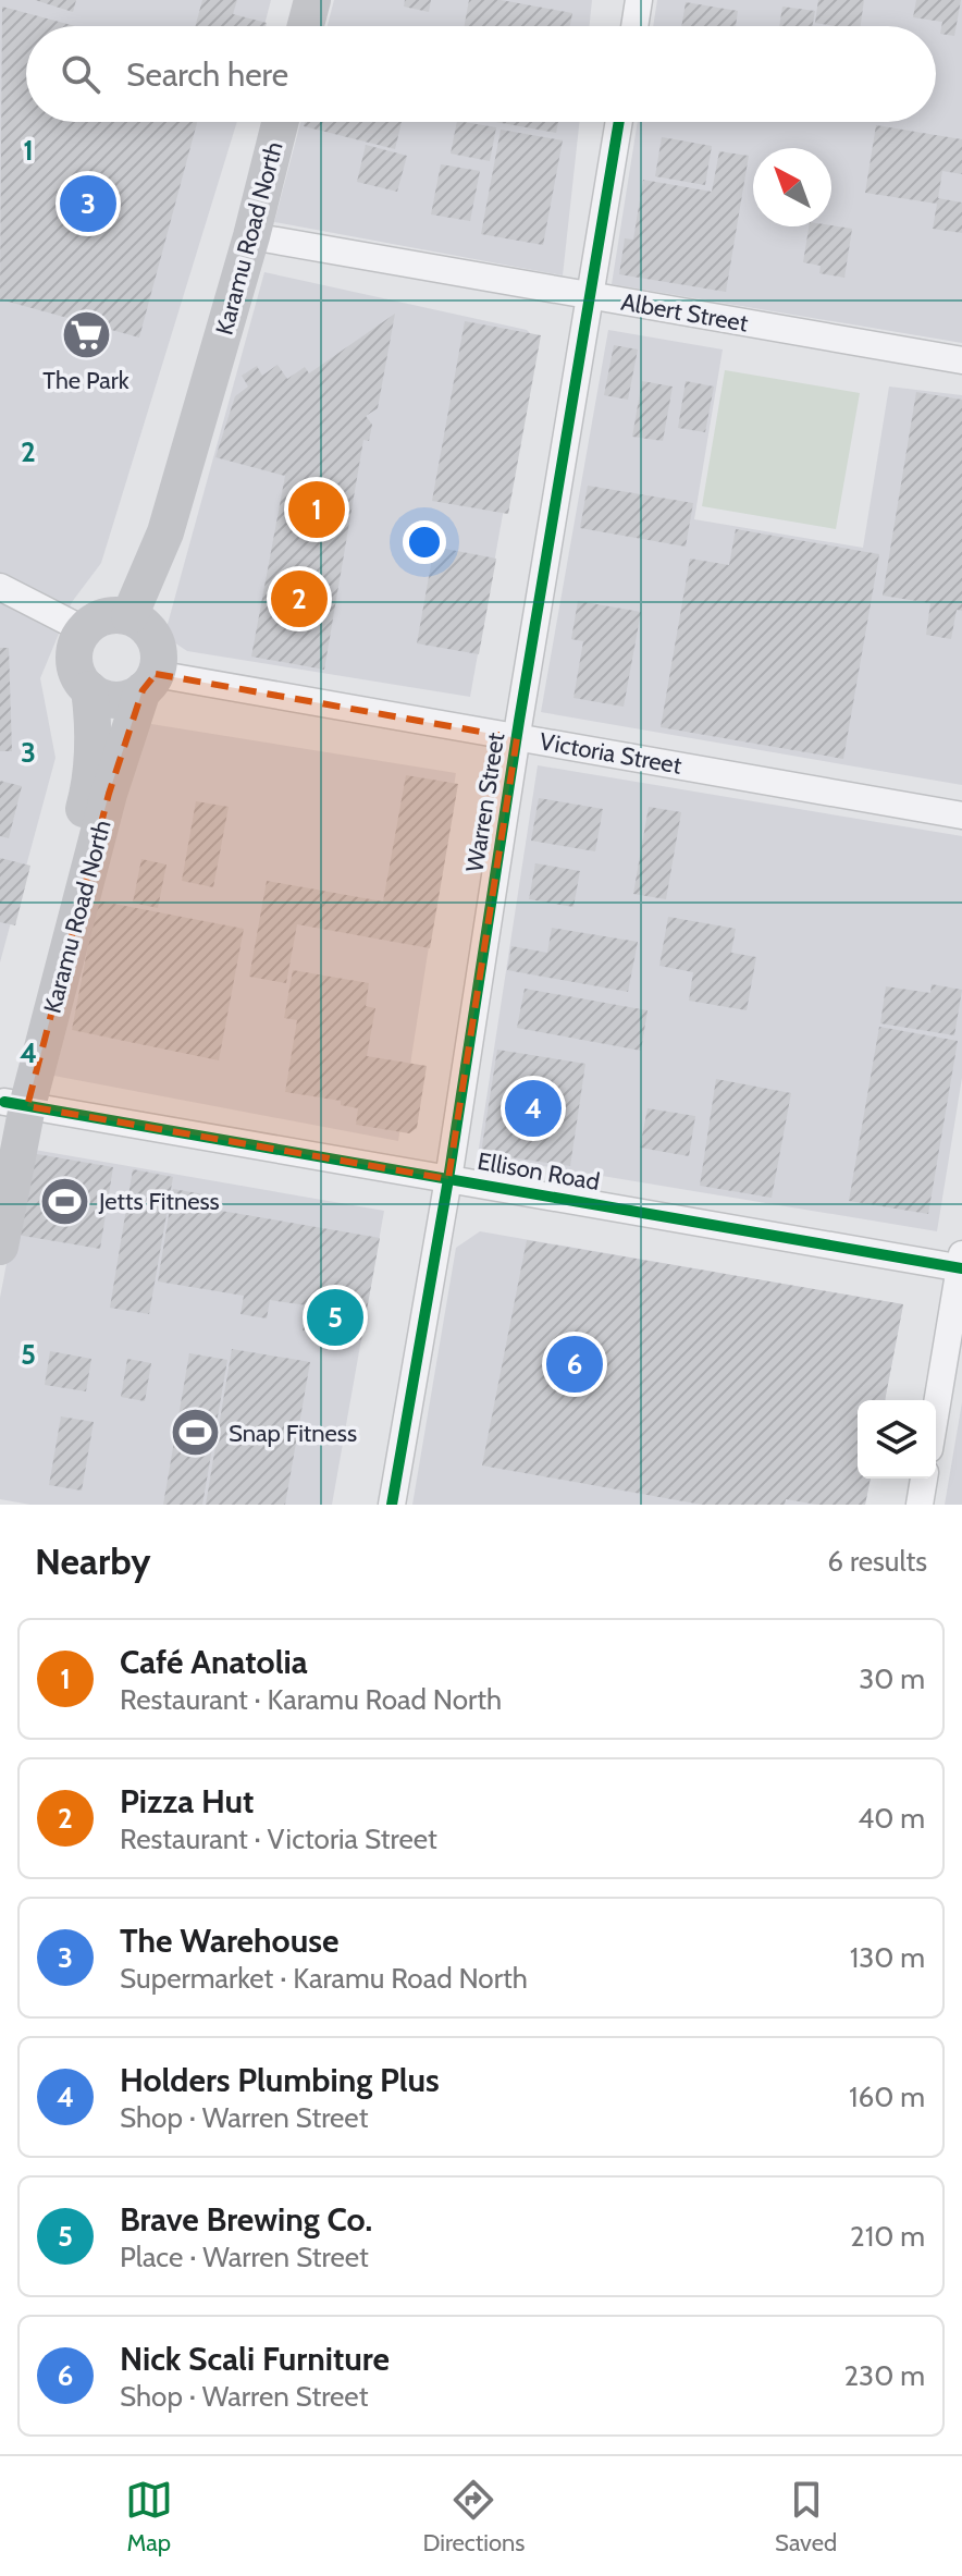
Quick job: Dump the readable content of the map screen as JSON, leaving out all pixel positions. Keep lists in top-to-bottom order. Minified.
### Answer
{"streets":{"main road":["Karamu Road North"],"street":["Albert Street","Victoria Street","Warren Street","Ellison Road"]},"crossings":[["Karamu Road North","Albert Street"],["Karamu Road North","Victoria Street"],["Karamu Road North","Ellison Road"],["Albert Street","Warren Street"],["Victoria Street","Warren Street"],["Warren Street","Ellison Road"]],"places":{"supermarket":["The Park"],"sports":["Jetts Fitness","Snap Fitness"]},"north":"top left","page":{"search":"Search here","pins":["3","1","2","4","5","6"],"heading":["Nearby","6 results"],"list":[{"mark":"1","name":"Café Anatolia","note":"Restaurant · Karamu Road North","value":"30 m"},{"mark":"2","name":"Pizza Hut","note":"Restaurant · Victoria Street","value":"40 m"},{"mark":"3","name":"The Warehouse","note":"Supermarket · Karamu Road North","value":"130 m"},{"mark":"4","name":"Holders Plumbing Plus","note":"Shop · Warren Street","value":"160 m"},{"mark":"5","name":"Brave Brewing Co.","note":"Place · Warren Street","value":"210 m"},{"mark":"6","name":"Nick Scali Furniture","note":"Shop · Warren Street","value":"230 m"}],"nav":["Map","Directions","Saved"]},"grid":{"rows":["1","2","3","4","5"]}}
